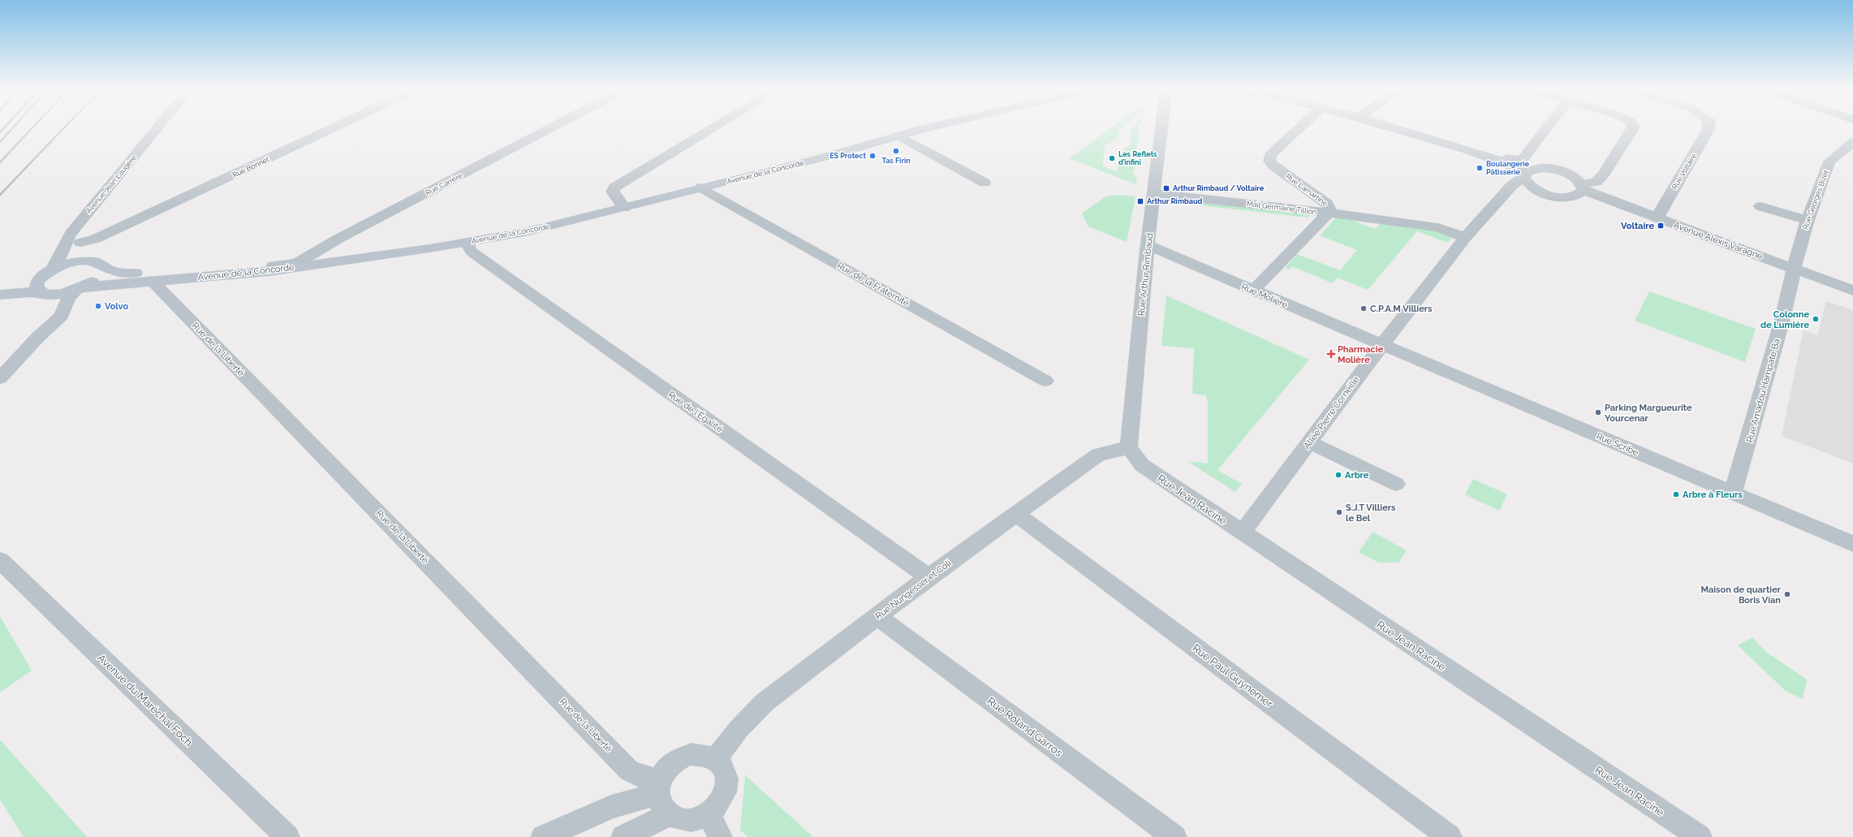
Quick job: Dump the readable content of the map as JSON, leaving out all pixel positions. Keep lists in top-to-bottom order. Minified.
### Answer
{"streets":{"main road":["Avenue de la Concorde"],"street":["Rue Bonnet","Rue Voltaire","Avenue Jean Laugère","Rue Carrère","Rue Lamartine","Rue Georges Bizet","Mail Germaine Tillion","Avenue Alexis Varagne","Rue Arthur Rimbaud","Rue de la Fraternité","Rue Molière","Rue de la Liberté","Rue Amadou Hampate Ba","Rue de l'Égalité","Allée Pierre Corneille","Rue Scribe","Rue Jean Racine","Rue Nungesser et Coli","Rue Paul Guynemer","Avenue du Maréchal Foch","Rue Roland Garros"]},"crossings":[["Rue Bonnet","Avenue Jean Laugère"],["Rue Voltaire","Avenue Alexis Varagne"],["Avenue de la Concorde","Rue Carrère"],["Avenue de la Concorde","Rue de la Fraternité"],["Avenue de la Concorde","Rue de la Liberté"],["Avenue de la Concorde","Rue de l'Égalité"],["Rue Lamartine","Mail Germaine Tillion"],["Rue Lamartine","Rue Molière"],["Rue Georges Bizet","Avenue Alexis Varagne"],["Rue Georges Bizet","Rue Amadou Hampate Ba"],["Mail Germaine Tillion","Rue Arthur Rimbaud"],["Mail Germaine Tillion","Allée Pierre Corneille"],["Avenue Alexis Varagne","Rue Amadou Hampate Ba"],["Avenue Alexis Varagne","Allée Pierre Corneille"],["Rue Arthur Rimbaud","Rue Molière"],["Rue Arthur Rimbaud","Rue Jean Racine"],["Rue Arthur Rimbaud","Rue Nungesser et Coli"],["Rue Molière","Allée Pierre Corneille"],["Rue Molière","Rue Scribe"],["Rue de la Liberté","Rue Nungesser et Coli"],["Rue Amadou Hampate Ba","Rue Scribe"],["Rue de l'Égalité","Rue Nungesser et Coli"],["Allée Pierre Corneille","Rue Scribe"],["Allée Pierre Corneille","Rue Jean Racine"],["Rue Jean Racine","Rue Nungesser et Coli"],["Rue Nungesser et Coli","Rue Paul Guynemer"],["Rue Nungesser et Coli","Rue Roland Garros"]],"places":{"other":["Tas Firin","ES Protect","Les Reflets d’infini","Boulangerie Pâtisserie","Volvo","C.P.A.M Villiers","Colonne de Lumiére","Parking Margueurite Yourcenar","Arbre","Arbre à Fleurs","S.J.T Villiers le Bel","Maison de quartier Boris Vian"],"transit":["Arthur Rimbaud / Voltaire","Arthur Rimbaud","Voltaire"],"health":["Pharmacie Molière"]}}
